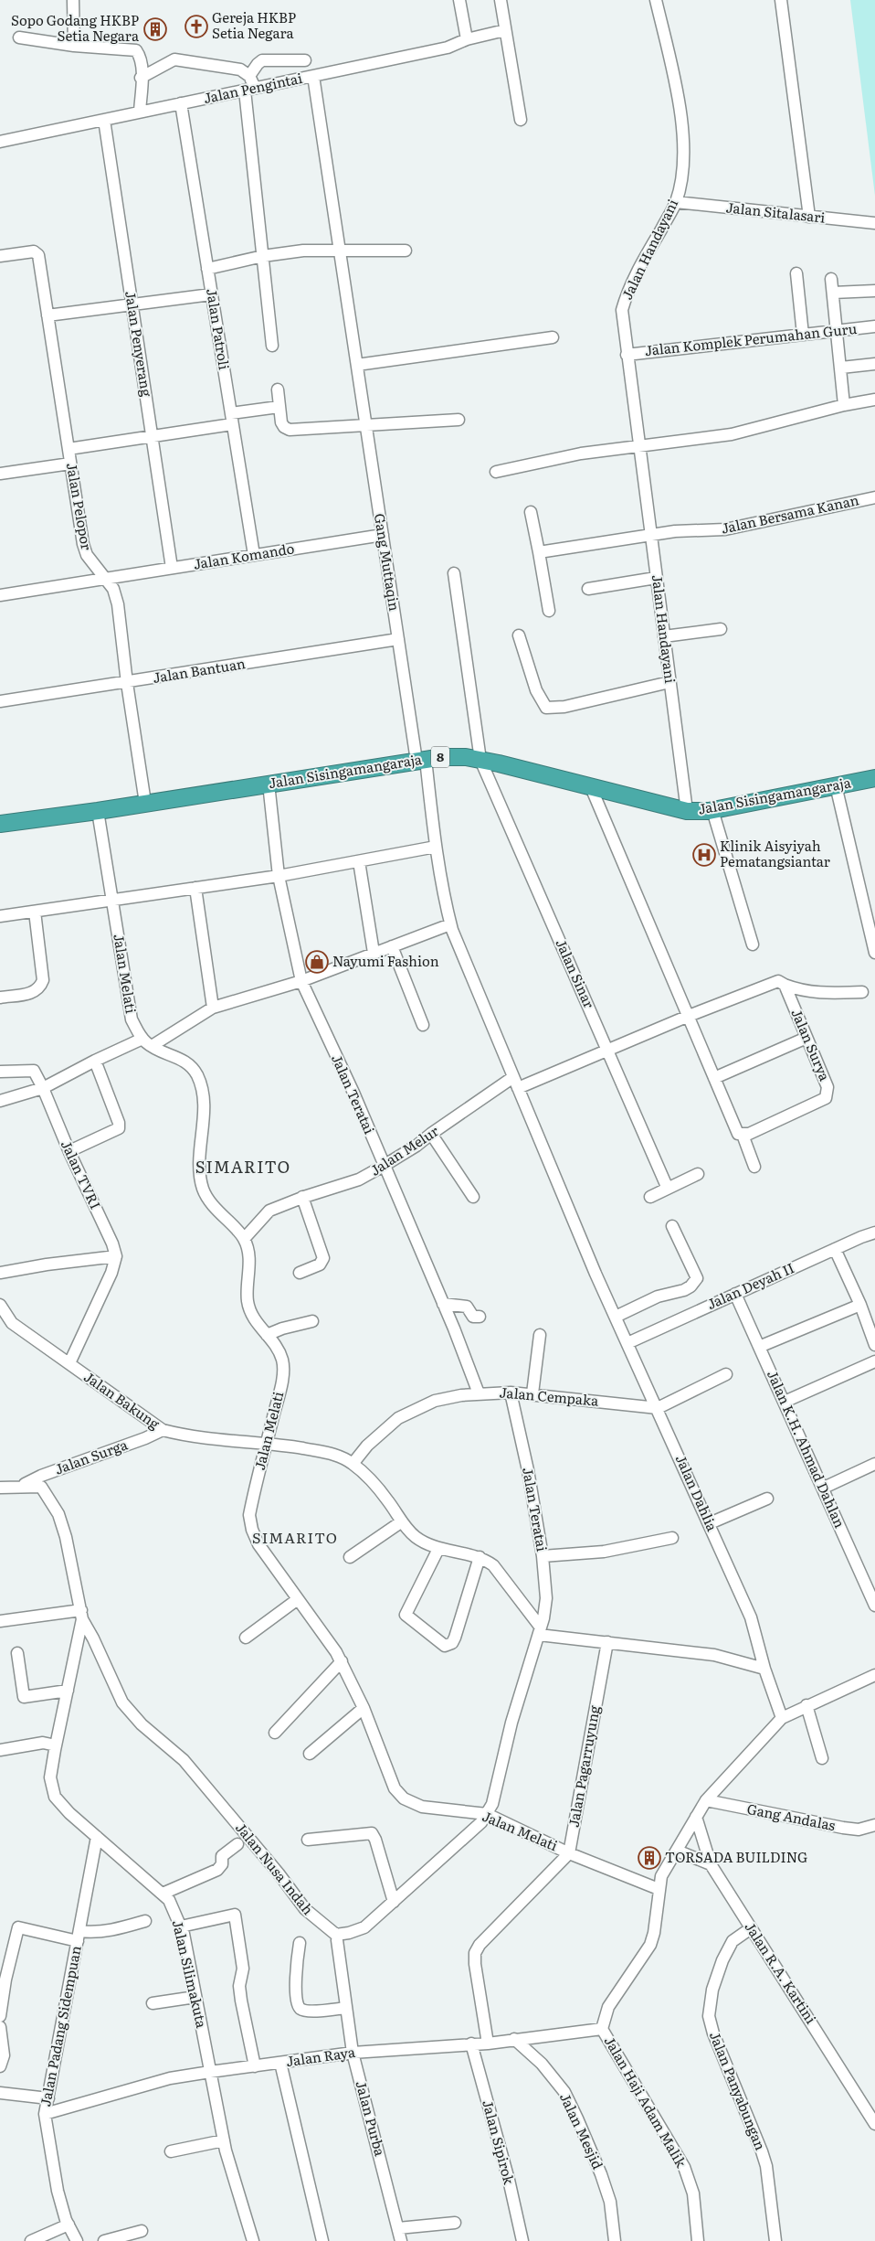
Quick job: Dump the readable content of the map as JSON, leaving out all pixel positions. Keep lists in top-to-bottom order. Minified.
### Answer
{"streets":{"highway":["8","Jalan Sisingamangaraja"],"street":["Jalan Pengintai","Jalan Sitalasari","Jalan Handayani","Jalan Patroli","Jalan Komplek Perumahan Guru","Jalan Penyerang","Jalan Pelopor","Jalan Bersama Kanan","Jalan Komando","Gang Muttaqin","Jalan Bantuan","Jalan Melati","Jalan Sinar","Jalan Surya","Jalan Teratai","Jalan Melur","Jalan TVRI","Jalan Deyah II","Jalan Cempaka","Jalan Bakung","Jalan K.H. Ahmad Dahlan","Jalan Surga","Jalan Dahlia","Jalan Pagarruyung","Gang Andalas","Jalan Nusa Indah","Jalan R.A. Kartini","Jalan Silimakuta","Jalan Padang Sidempuan","Jalan Raya","Jalan Panyabungan","Jalan Haji Adam Malik","Jalan Purba","Jalan Mesjid","Jalan Sipirok"]},"crossings":[["Jalan Pengintai","Jalan Patroli"],["Jalan Pengintai","Jalan Penyerang"],["Jalan Pengintai","Gang Muttaqin"],["Jalan Sitalasari","Jalan Handayani"],["Jalan Handayani","Jalan Komplek Perumahan Guru"],["Jalan Handayani","Jalan Bersama Kanan"],["Jalan Handayani","Jalan Sisingamangaraja"],["Jalan Patroli","Jalan Komando"],["Jalan Penyerang","Jalan Komando"],["Jalan Pelopor","Jalan Komando"],["Jalan Pelopor","Jalan Bantuan"],["Jalan Pelopor","Jalan Sisingamangaraja"],["Jalan Komando","Gang Muttaqin"],["Gang Muttaqin","Jalan Bantuan"],["Gang Muttaqin","Jalan Sisingamangaraja"],["Gang Muttaqin","Jalan Melur"],["Gang Muttaqin","Jalan Dahlia"],["Jalan Sisingamangaraja","Jalan Melati"],["Jalan Sisingamangaraja","Jalan Sinar"],["Jalan Sisingamangaraja","Jalan Teratai"],["Jalan Melati","Jalan Melur"],["Jalan Melati","Jalan Bakung"],["Jalan Melati","Jalan Pagarruyung"],["Jalan Melati","Jalan Nusa Indah"],["Jalan Melati","Jalan Haji Adam Malik"],["Jalan Sinar","Jalan Melur"],["Jalan Teratai","Jalan Melur"],["Jalan Teratai","Jalan Cempaka"],["Jalan Teratai","Jalan Nusa Indah"],["Jalan Melur","Jalan Dahlia"],["Jalan Deyah II","Jalan K.H. Ahmad Dahlan"],["Jalan Deyah II","Jalan Dahlia"],["Jalan Cempaka","Jalan Bakung"],["Jalan Cempaka","Jalan Dahlia"],["Jalan Bakung","Jalan Surga"],["Jalan Dahlia","Jalan Haji Adam Malik"],["Gang Andalas","Jalan Haji Adam Malik"],["Jalan Nusa Indah","Jalan Silimakuta"],["Jalan R.A. Kartini","Jalan Panyabungan"],["Jalan R.A. Kartini","Jalan Haji Adam Malik"],["Jalan Silimakuta","Jalan Padang Sidempuan"],["Jalan Silimakuta","Jalan Raya"],["Jalan Padang Sidempuan","Jalan Raya"],["Jalan Raya","Jalan Haji Adam Malik"],["Jalan Raya","Jalan Purba"],["Jalan Raya","Jalan Mesjid"],["Jalan Raya","Jalan Sipirok"]],"districts":["SIMARITO","SIMARITO"],"places":{"church":["Gereja HKBP Setia Negara"],"building":["Sopo Godang HKBP Setia Negara","TORSADA BUILDING"],"hospital":["Klinik Aisyiyah Pematangsiantar"],"shop":["Nayumi Fashion"]}}
